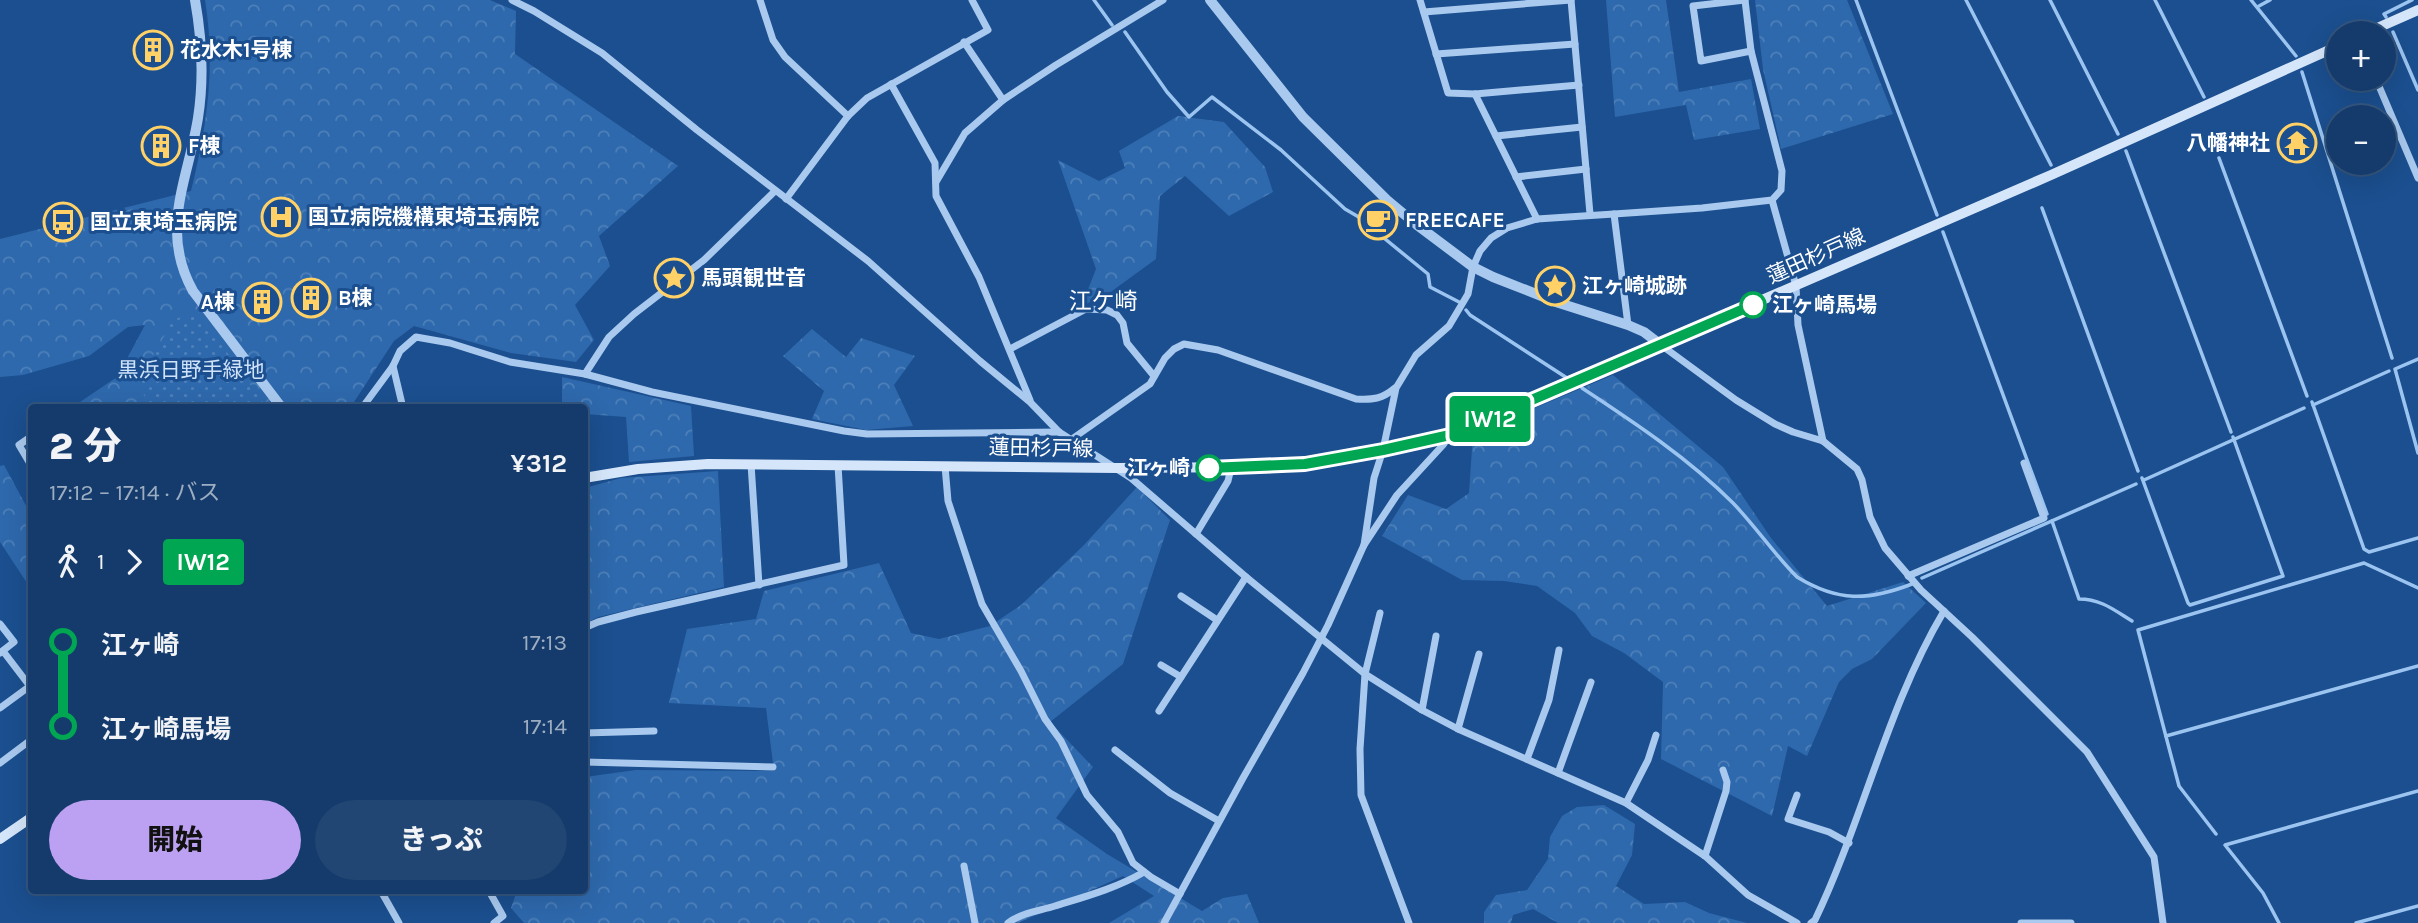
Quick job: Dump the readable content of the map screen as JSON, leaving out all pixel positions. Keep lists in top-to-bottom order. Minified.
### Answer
{"streets":{"main road":["蓮田杉戸線"]},"districts":["江ケ崎"],"parks":["黒浜日野手緑地"],"places":{"building":["花水木1号棟","F棟","B棟","A棟"],"temple":["八幡神社"],"hospital":["国立病院機構東埼玉病院"],"cafe":["FREECAFE"],"bus stop":["国立東埼玉病院"],"place":["馬頭観世音","江ヶ崎城跡"],"other":["江ヶ崎馬場","江ヶ崎"]},"lines":["bus line IW12"],"page":{"on_map":"IW12","map_buttons":["+","−"],"heading":["2 分","17:12 – 17:14 · バス","¥312"],"legs":["1","IW12"],"list":[{"name":"江ヶ崎","value":"17:13"},{"name":"江ヶ崎馬場","value":"17:14"}],"buttons":["開始","きっぷ"]}}
